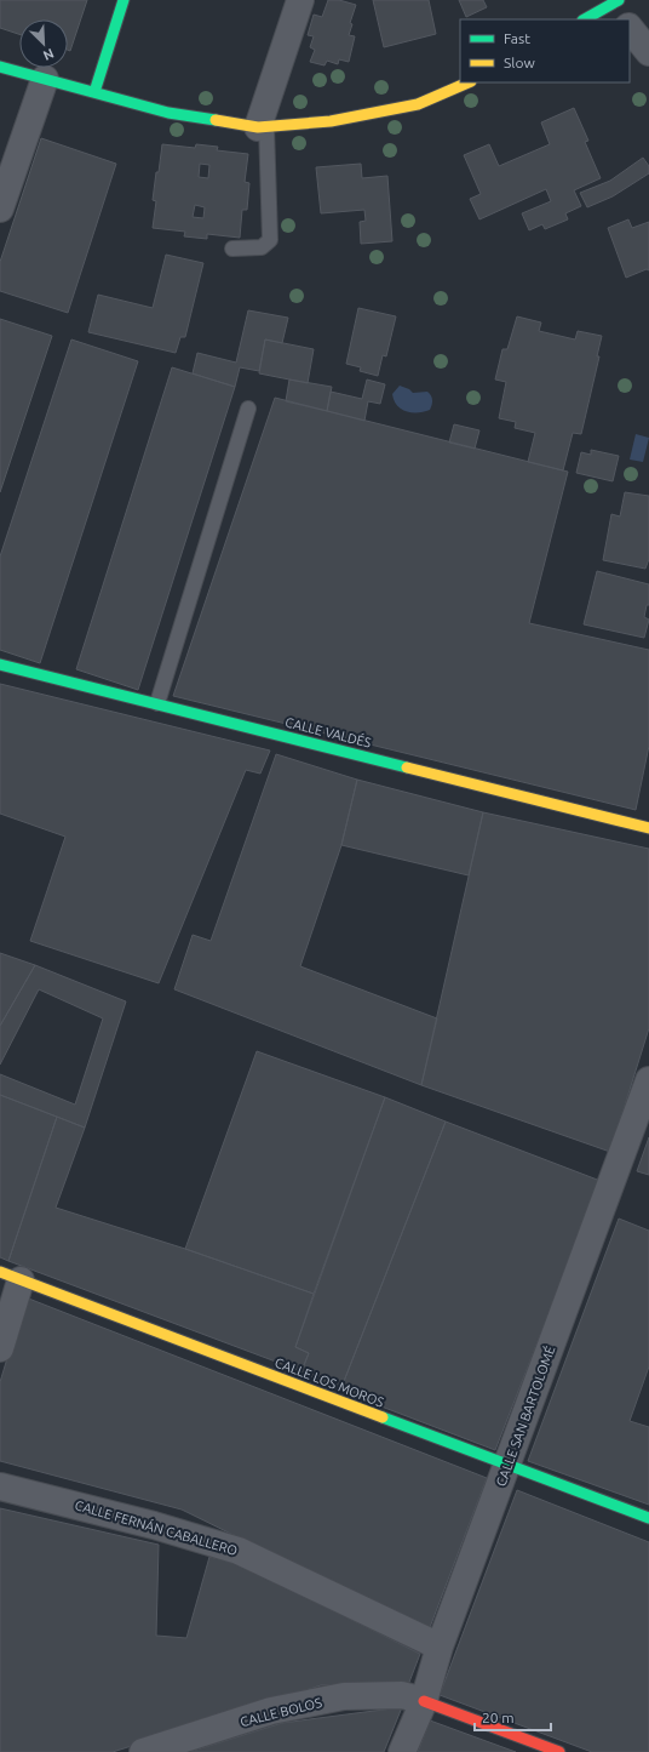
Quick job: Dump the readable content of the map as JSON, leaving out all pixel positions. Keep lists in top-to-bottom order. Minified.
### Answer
{"streets":{"street":["CALLE VALDÉS","CALLE LOS MOROS","CALLE SAN BARTOLOMÉ","CALLE FERNÁN CABALLERO","CALLE BOLOS"]},"crossings":[["CALLE LOS MOROS","CALLE SAN BARTOLOMÉ"],["CALLE SAN BARTOLOMÉ","CALLE FERNÁN CABALLERO"],["CALLE SAN BARTOLOMÉ","CALLE BOLOS"]],"legend":["Fast","Slow"],"scale_bar":"20 m","north":"bottom right"}
